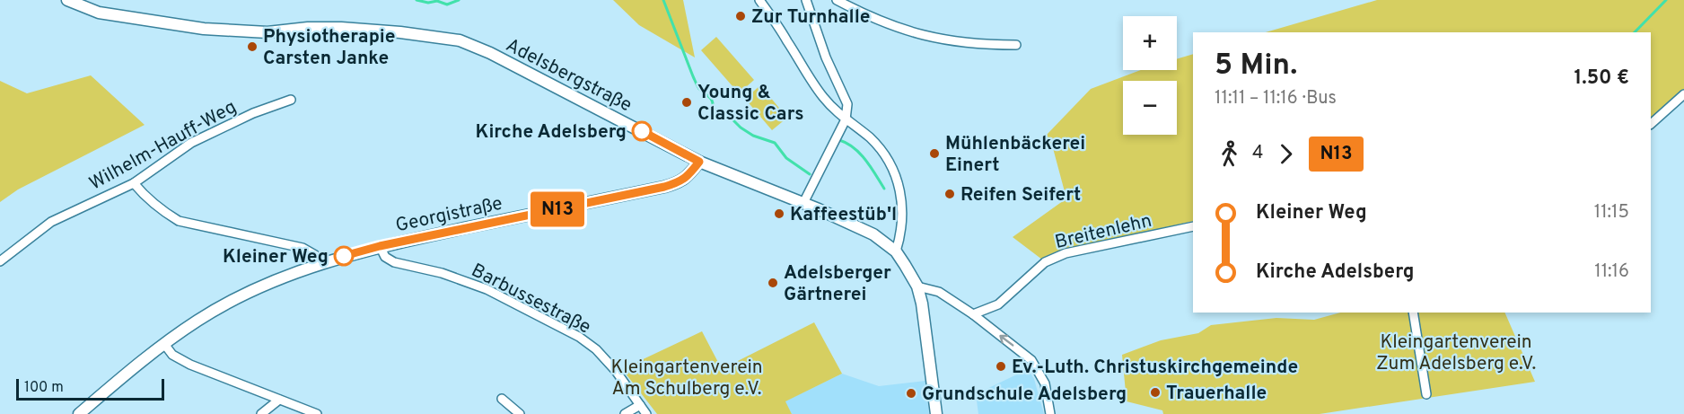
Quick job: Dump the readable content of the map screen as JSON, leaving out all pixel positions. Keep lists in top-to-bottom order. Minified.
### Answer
{"streets":{"street":["Adelsbergstraße","Wilhelm-Hauff-Weg","Georgistraße","Breitenlehn","Barbussestraße"]},"crossings":[["Adelsbergstraße","Georgistraße"],["Georgistraße","Barbussestraße"]],"parks":["Kleingartenverein Zum Adelsberg e.V.","Kleingartenverein Am Schulberg e.V."],"places":["Zur Turnhalle","Physiotherapie Carsten Janke","Young & Classic Cars","Kirche Adelsberg","Mühlenbäckerei Einert","Reifen Seifert","Kaffeestüb'l","Kleiner Weg","Adelsberger Gärtnerei","Ev.-Luth. Christuskirchgemeinde","Trauerhalle","Grundschule Adelsberg"],"lines":["bus line N13"],"scale_bar":"100 m","page":{"on_map":"N13","map_buttons":["+","−"],"heading":["5 Min.","11:11 – 11:16 · Bus","1.50 €"],"legs":["4","N13"],"list":[{"name":"Kleiner Weg","value":"11:15"},{"name":"Kirche Adelsberg","value":"11:16"}],"scale":"100 m"}}
